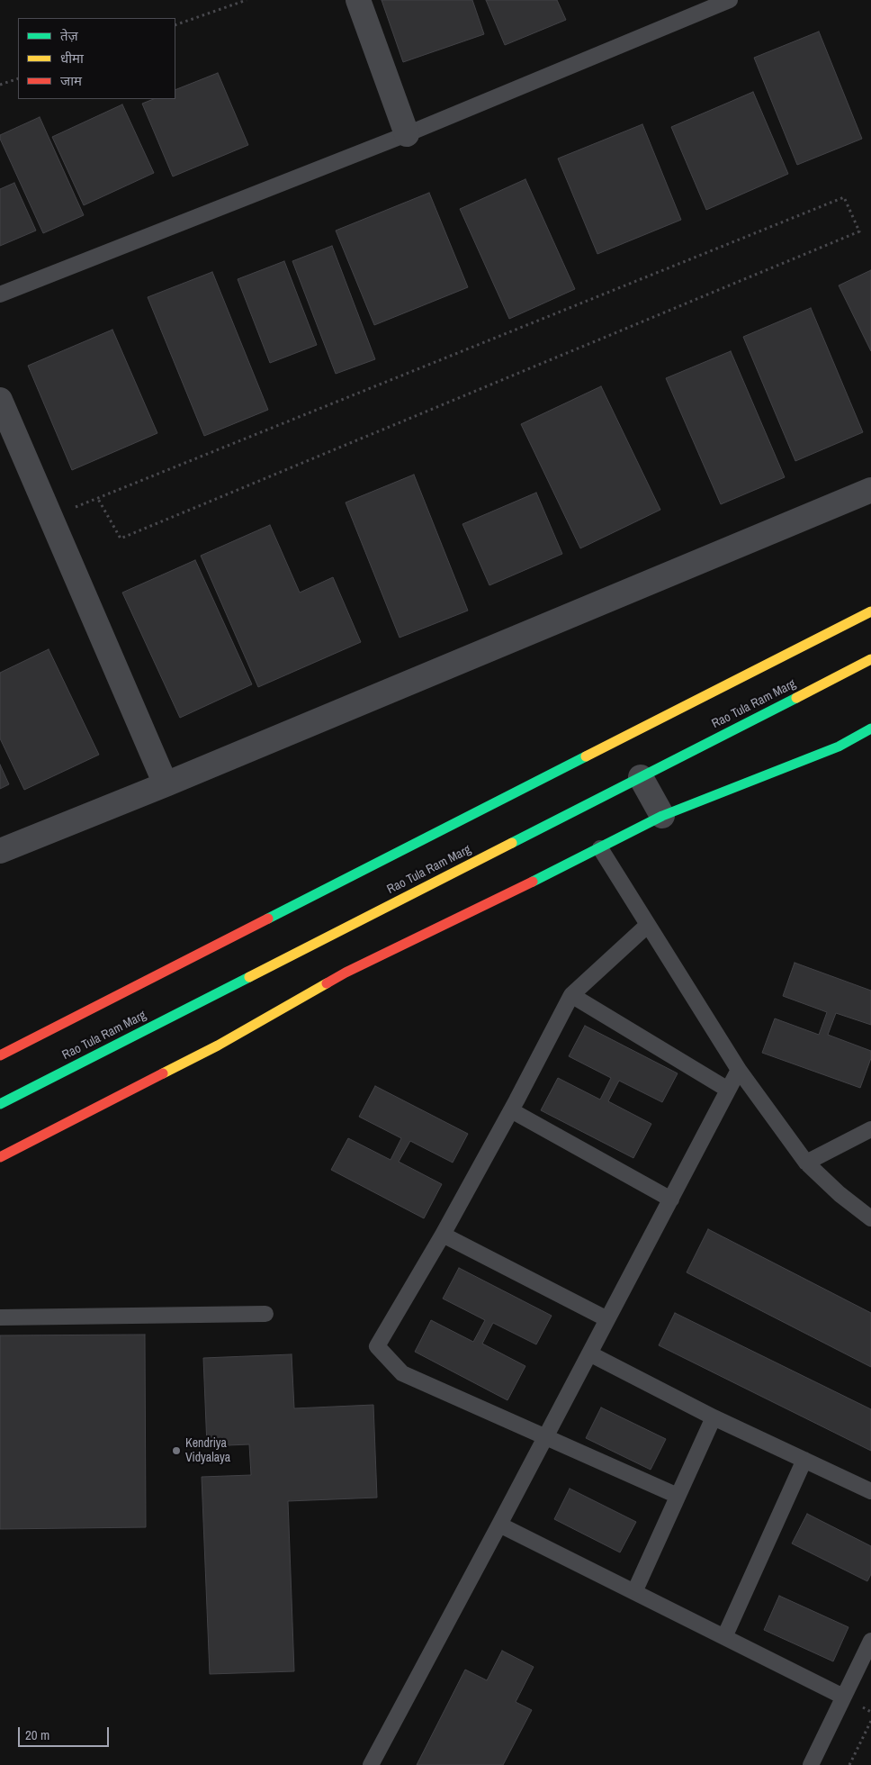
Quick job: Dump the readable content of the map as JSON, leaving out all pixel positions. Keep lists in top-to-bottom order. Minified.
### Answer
{"streets":{"main road":["Rao Tula Ram Marg"]},"places":["Kendriya Vidyalaya"],"legend":["तेज़","धीमा","जाम"],"scale_bar":"20 m"}
